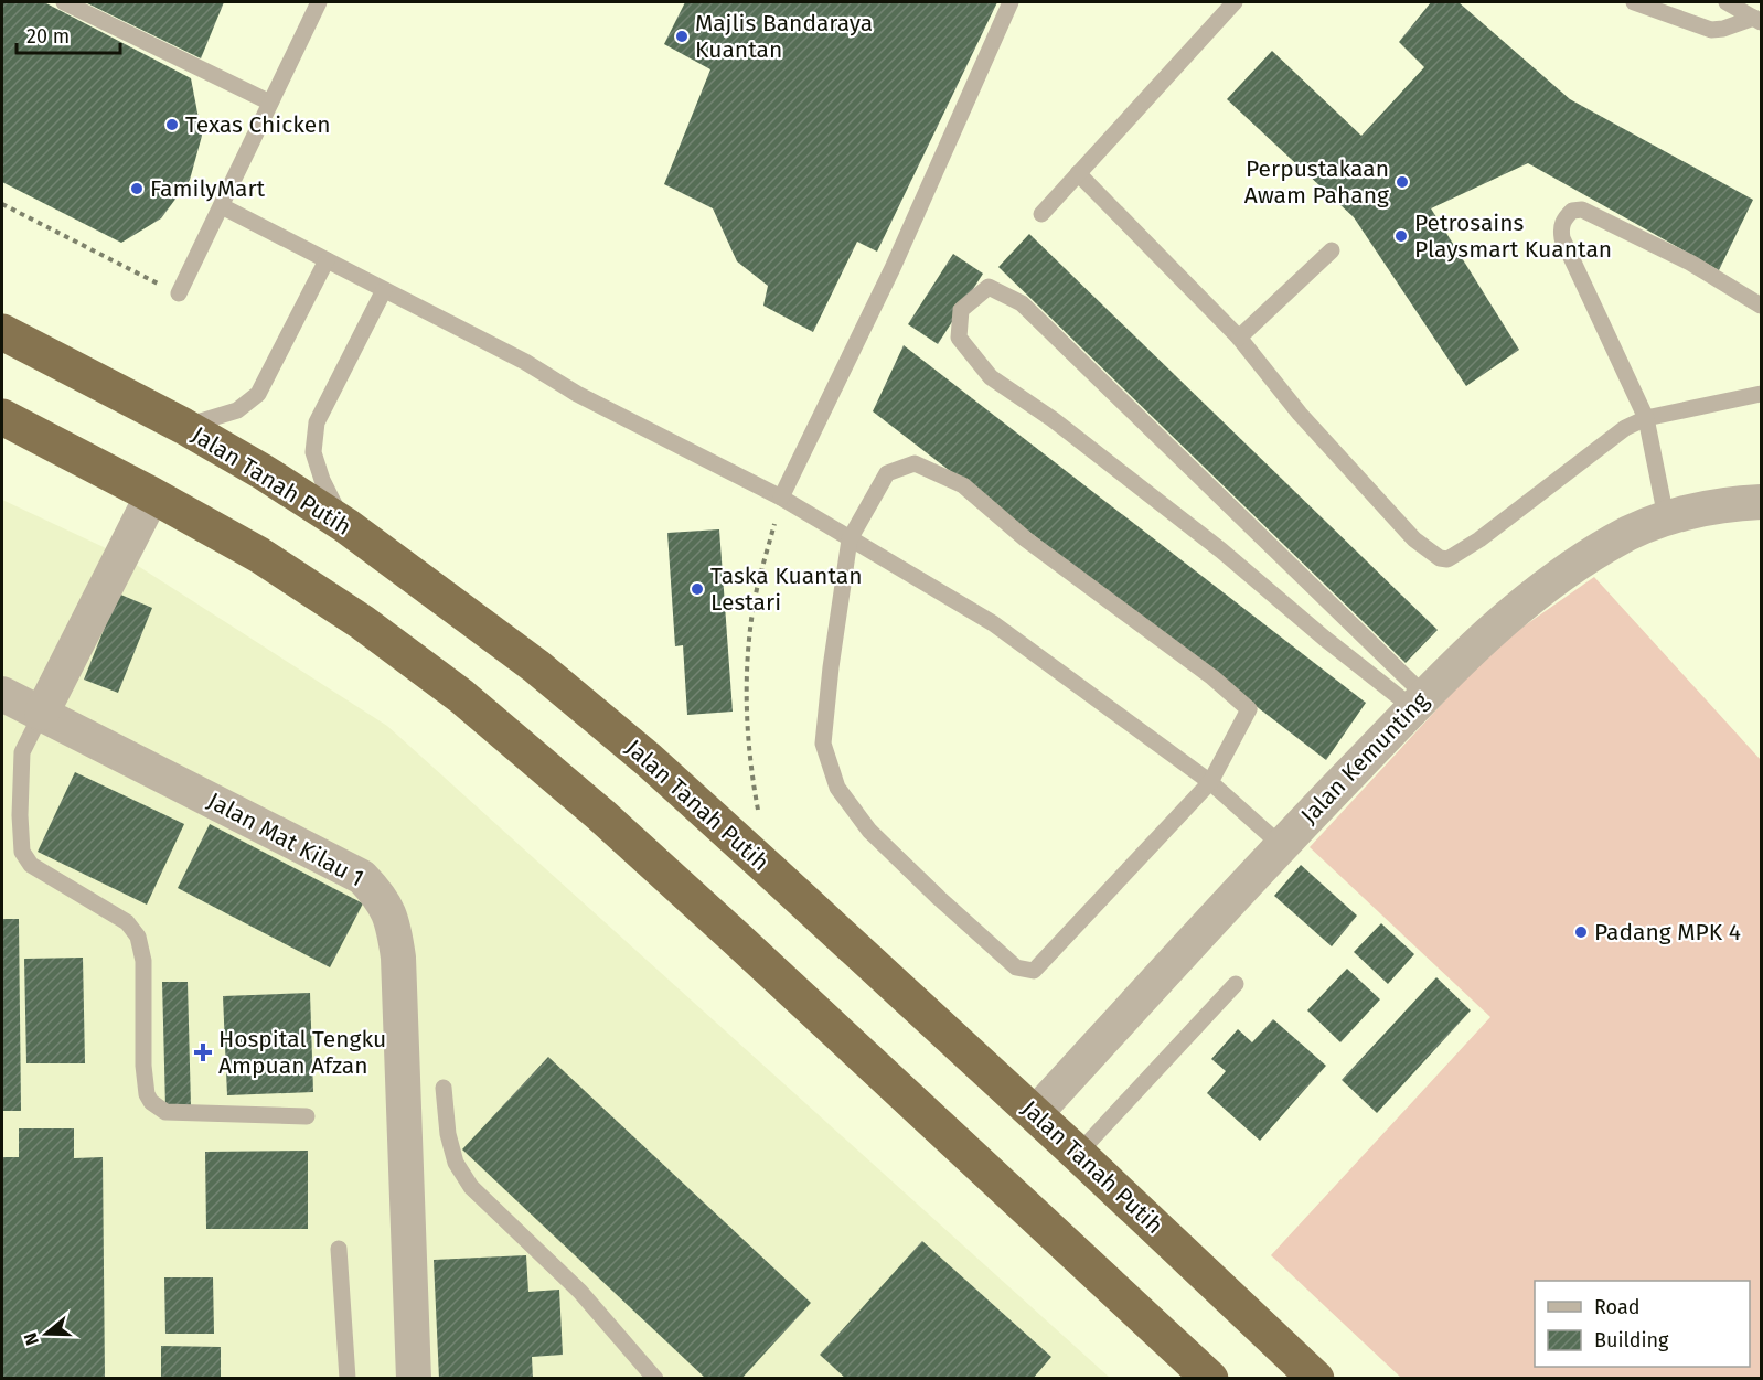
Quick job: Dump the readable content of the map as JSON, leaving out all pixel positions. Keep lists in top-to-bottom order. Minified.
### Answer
{"streets":{"highway":["Jalan Tanah Putih"],"street":["Jalan Kemunting","Jalan Mat Kilau 1"]},"crossings":[["Jalan Tanah Putih","Jalan Kemunting"]],"places":{"other":["Majlis Bandaraya Kuantan","Texas Chicken","Perpustakaan Awam Pahang","FamilyMart","Petrosains Playsmart Kuantan","Taska Kuantan Lestari","Padang MPK 4"],"health":["Hospital Tengku Ampuan Afzan"]},"legend":["Road","Building"],"scale_bar":"20 m","north":"left"}
